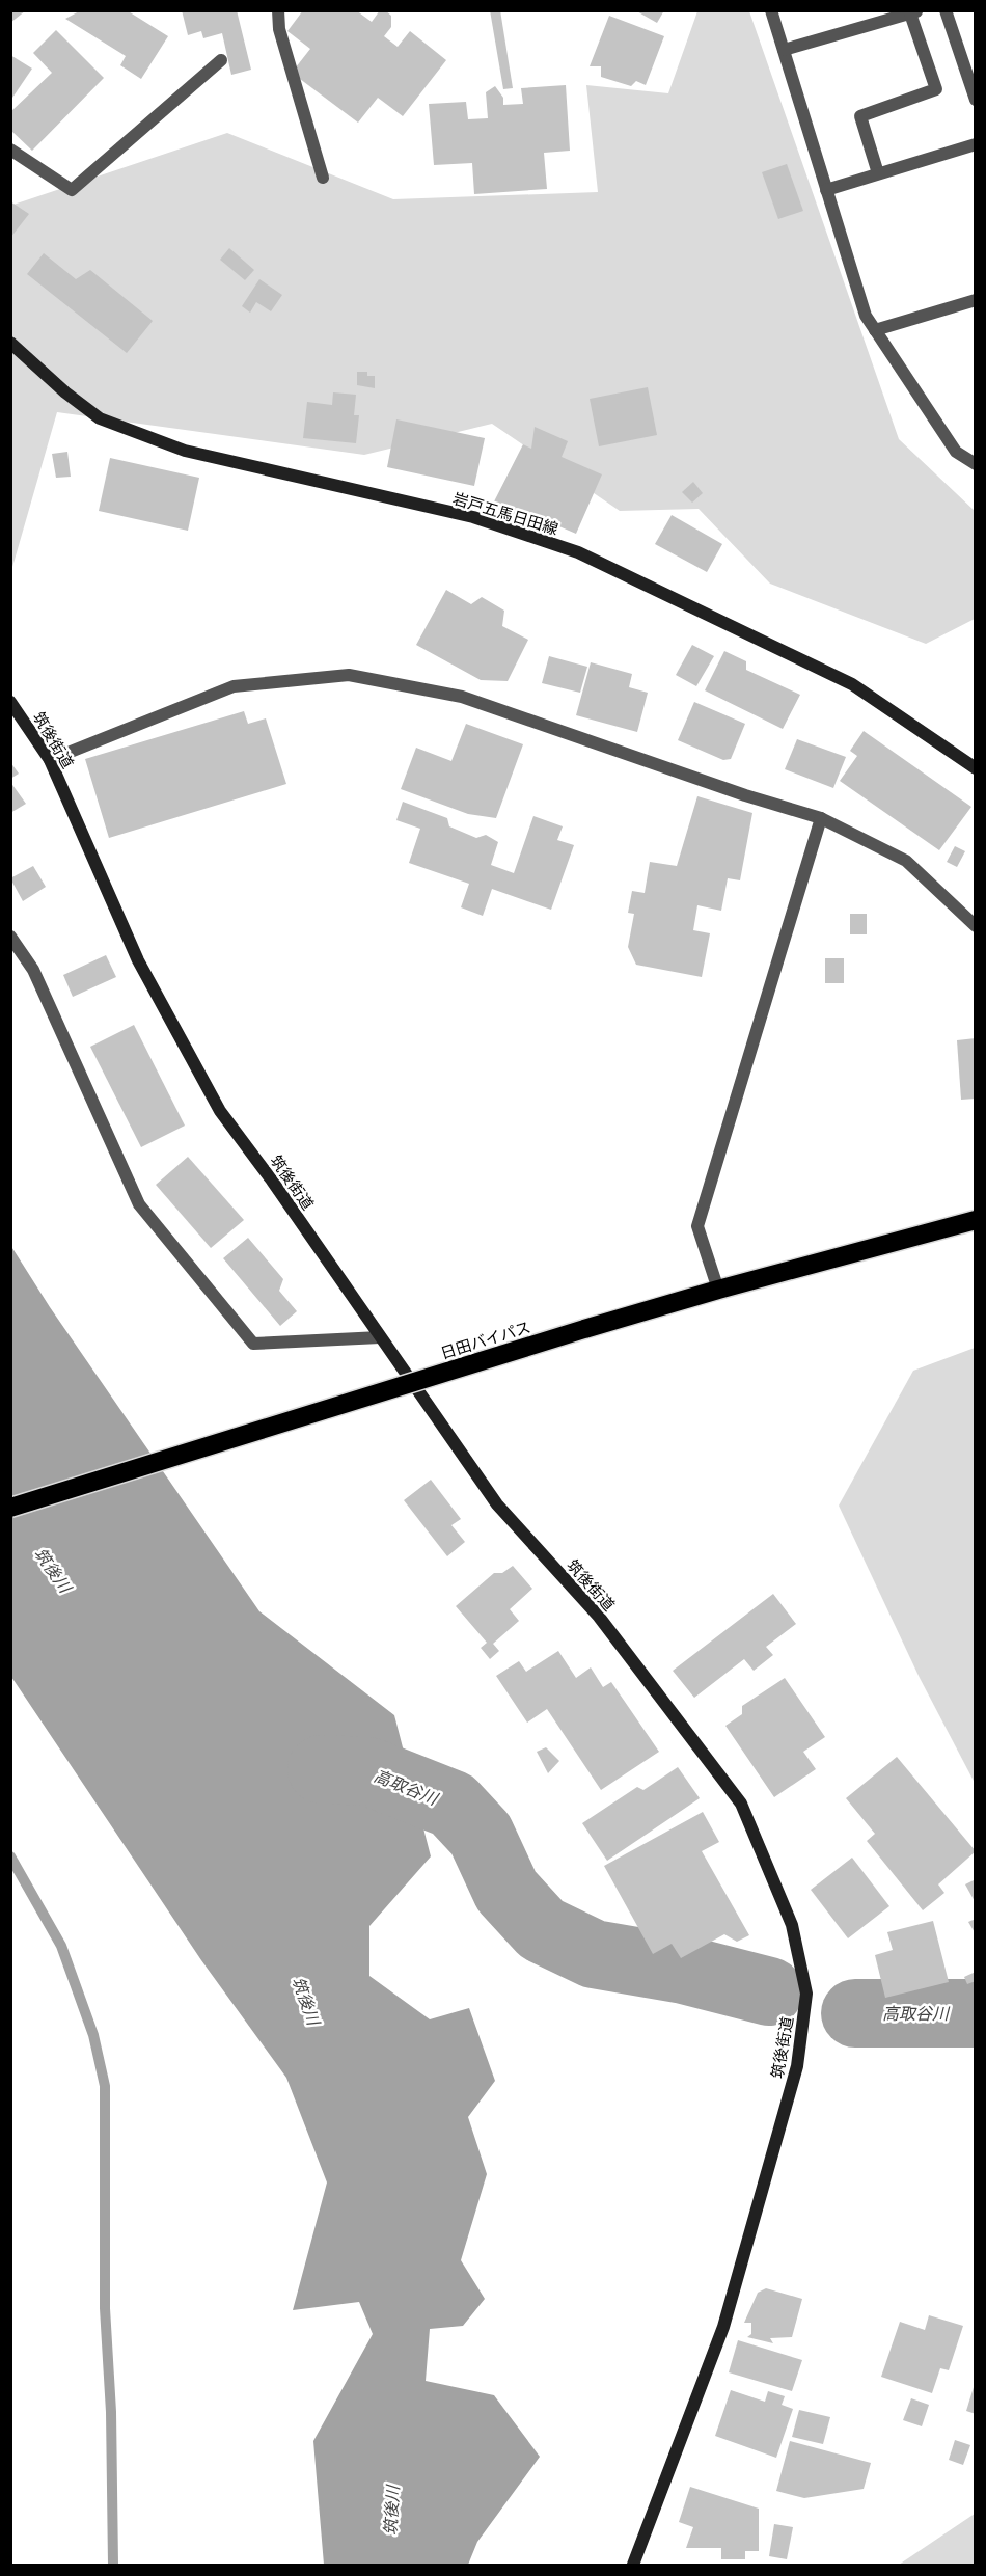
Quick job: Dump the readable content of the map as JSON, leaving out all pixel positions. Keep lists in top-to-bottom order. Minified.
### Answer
{"streets":{"highway":["日田バイパス"],"street":["岩戸五馬日田線","筑後街道"]},"water":["筑後川","高取谷川"]}
